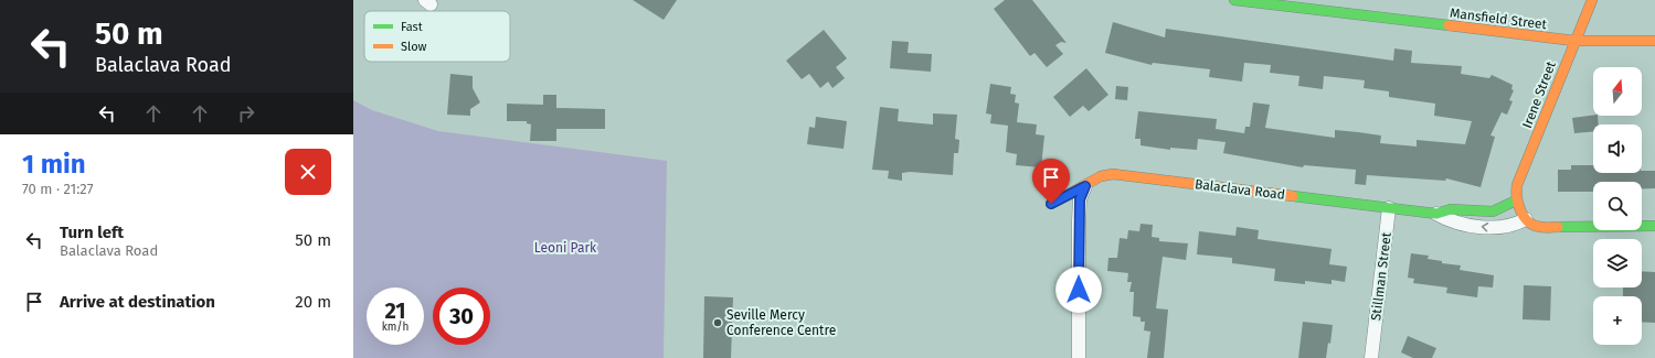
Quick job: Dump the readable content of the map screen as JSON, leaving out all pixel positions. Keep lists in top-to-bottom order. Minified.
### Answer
{"streets":{"street":["Mansfield Street","Irene Street","Balaclava Road","Stillman Street"]},"crossings":[["Mansfield Street","Irene Street"],["Irene Street","Balaclava Road"],["Balaclava Road","Stillman Street"]],"parks":["Leoni Park"],"places":["Seville Mercy Conference Centre"],"legend":["Fast","Slow"],"north":"top","page":{"turn":["50 m","Balaclava Road"],"map_buttons":"+","heading":["1 min","70 m · 21:27"],"list":[{"name":"Turn left","note":"Balaclava Road","value":"50 m"},{"name":"Arrive at destination","value":"20 m"}],"speed":"21 km/h","limit":"30"}}
